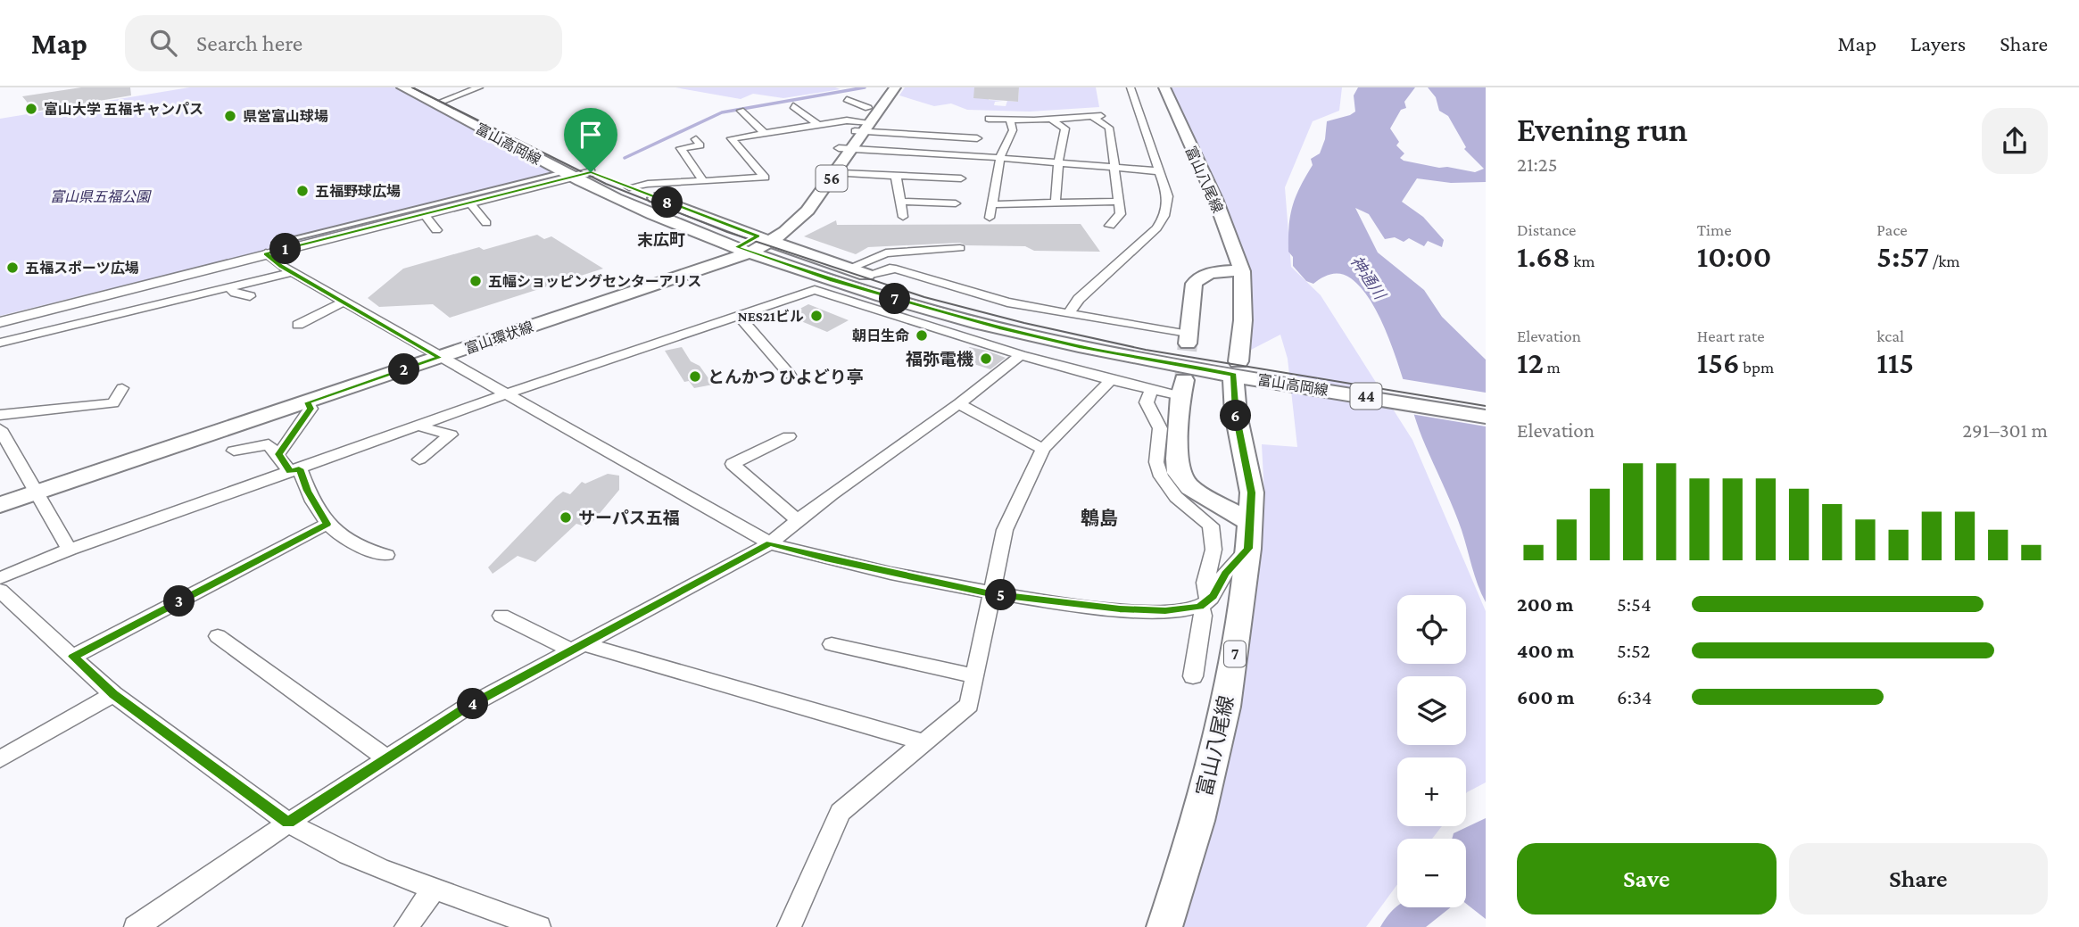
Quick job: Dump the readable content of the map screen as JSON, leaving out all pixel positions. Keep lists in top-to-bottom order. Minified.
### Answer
{"streets":{"main road":["富山高岡線","56","富山八尾線","富山環状線","44","7"]},"crossings":[["富山高岡線","富山八尾線"],["富山高岡線","富山環状線"]],"districts":["末広町","鵯島"],"water":["神通川"],"parks":["富山県五福公園"],"places":["富山大学 五福キャンパス","県営富山球場","五福野球広場","五福スポーツ広場","五幅ショッピングセンターアリス","NES21ビル","朝日生命","福弥電機","とんかつ ひよどり亭","サーパス五福"],"page":{"header":"Map","search":"Search here","nav":["Map","Layers","Share"],"heading":["Evening run","21:25"],"pins":["8","1","7","2","6","5","3","4"],"stats":[["Distance","1.68 km"],["Time","10:00"],["Pace","5:57 /km"],["Elevation","12 m"],["Heart rate","156 bpm"],["kcal","115"]],"chart":["Elevation","291–301 m"],"list":[{"name":"200 m","note":"5:54"},{"name":"400 m","note":"5:52"},{"name":"600 m","note":"6:34"}],"map_buttons":["+","−"],"buttons":["Save","Share"]}}
